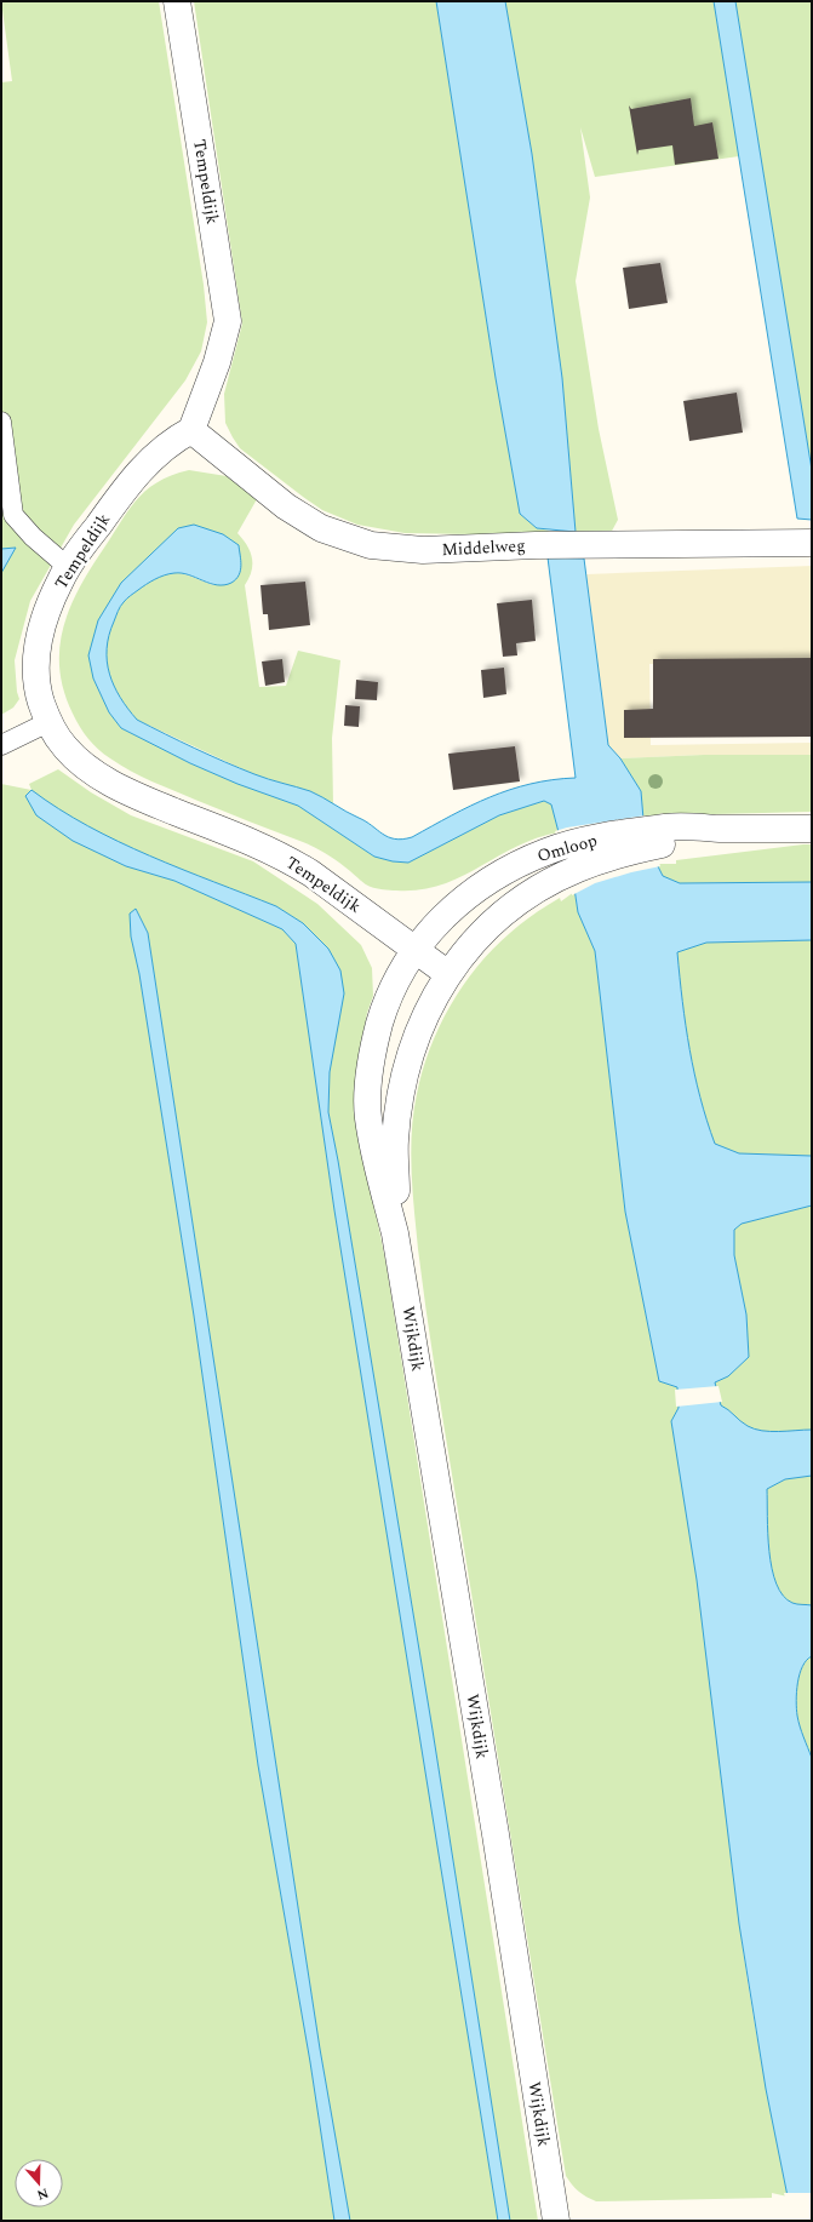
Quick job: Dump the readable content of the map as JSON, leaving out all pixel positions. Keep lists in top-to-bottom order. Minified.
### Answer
{"streets":{"street":["Tempeldijk","Middelweg","Omloop","Wijkdijk"]},"crossings":[["Tempeldijk","Middelweg"],["Tempeldijk","Omloop"],["Tempeldijk","Wijkdijk"],["Omloop","Wijkdijk"]],"north":"bottom"}
